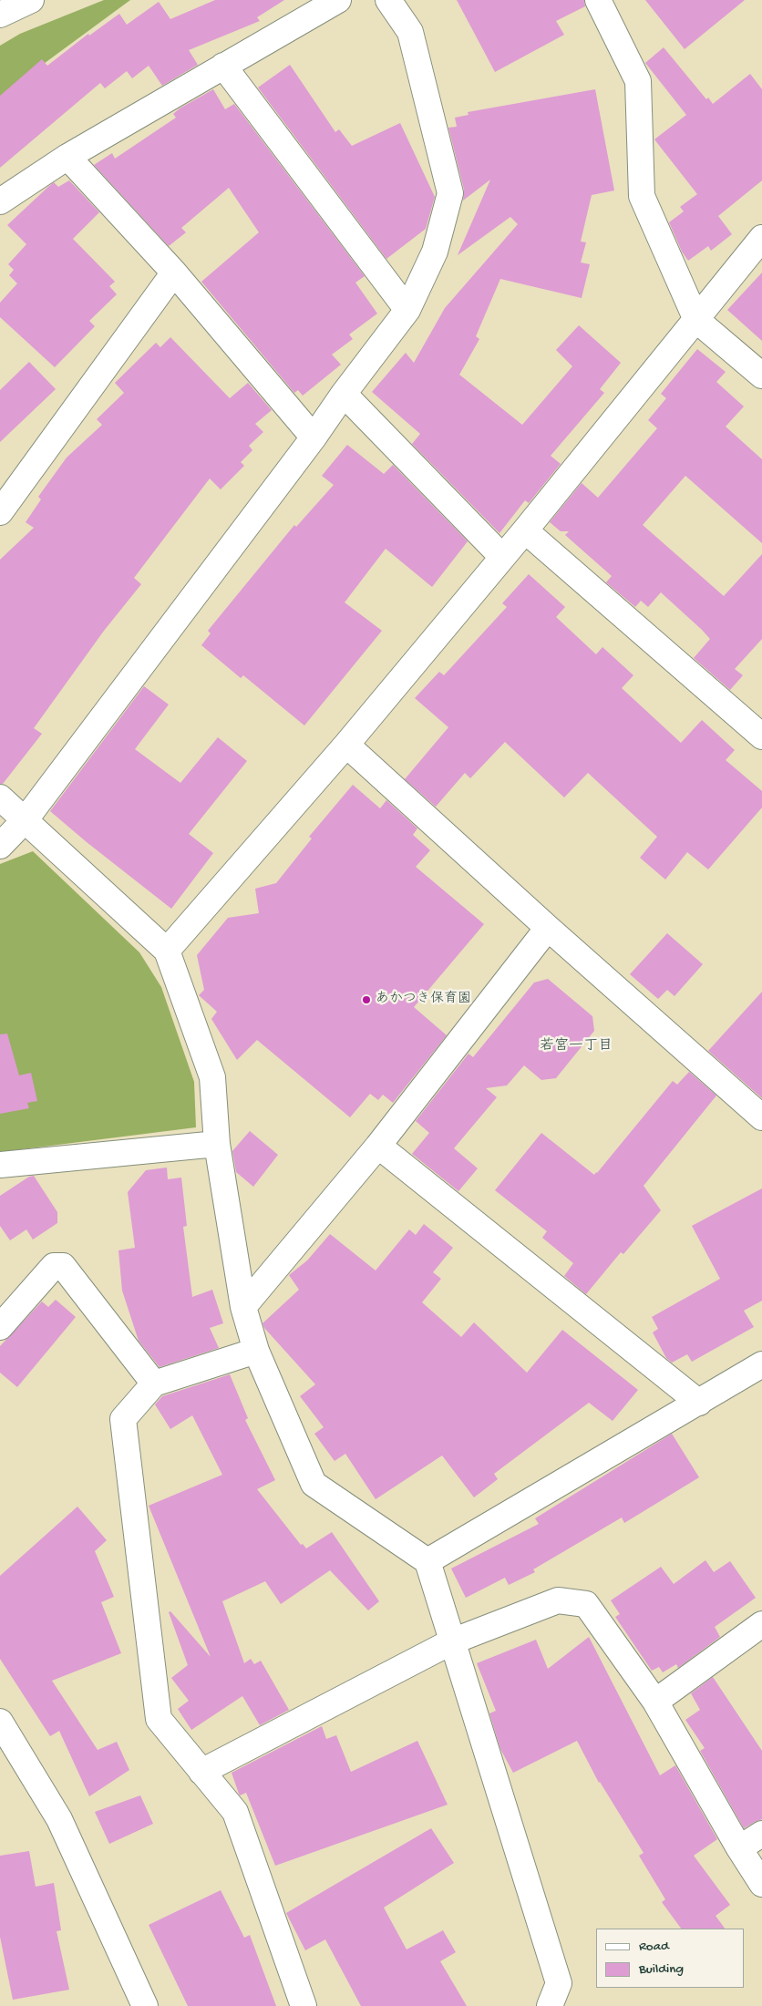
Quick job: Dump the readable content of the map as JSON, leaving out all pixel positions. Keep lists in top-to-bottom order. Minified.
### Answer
{"districts":["若宮一丁目"],"places":["あかつき保育園"],"legend":["Road","Building"]}
